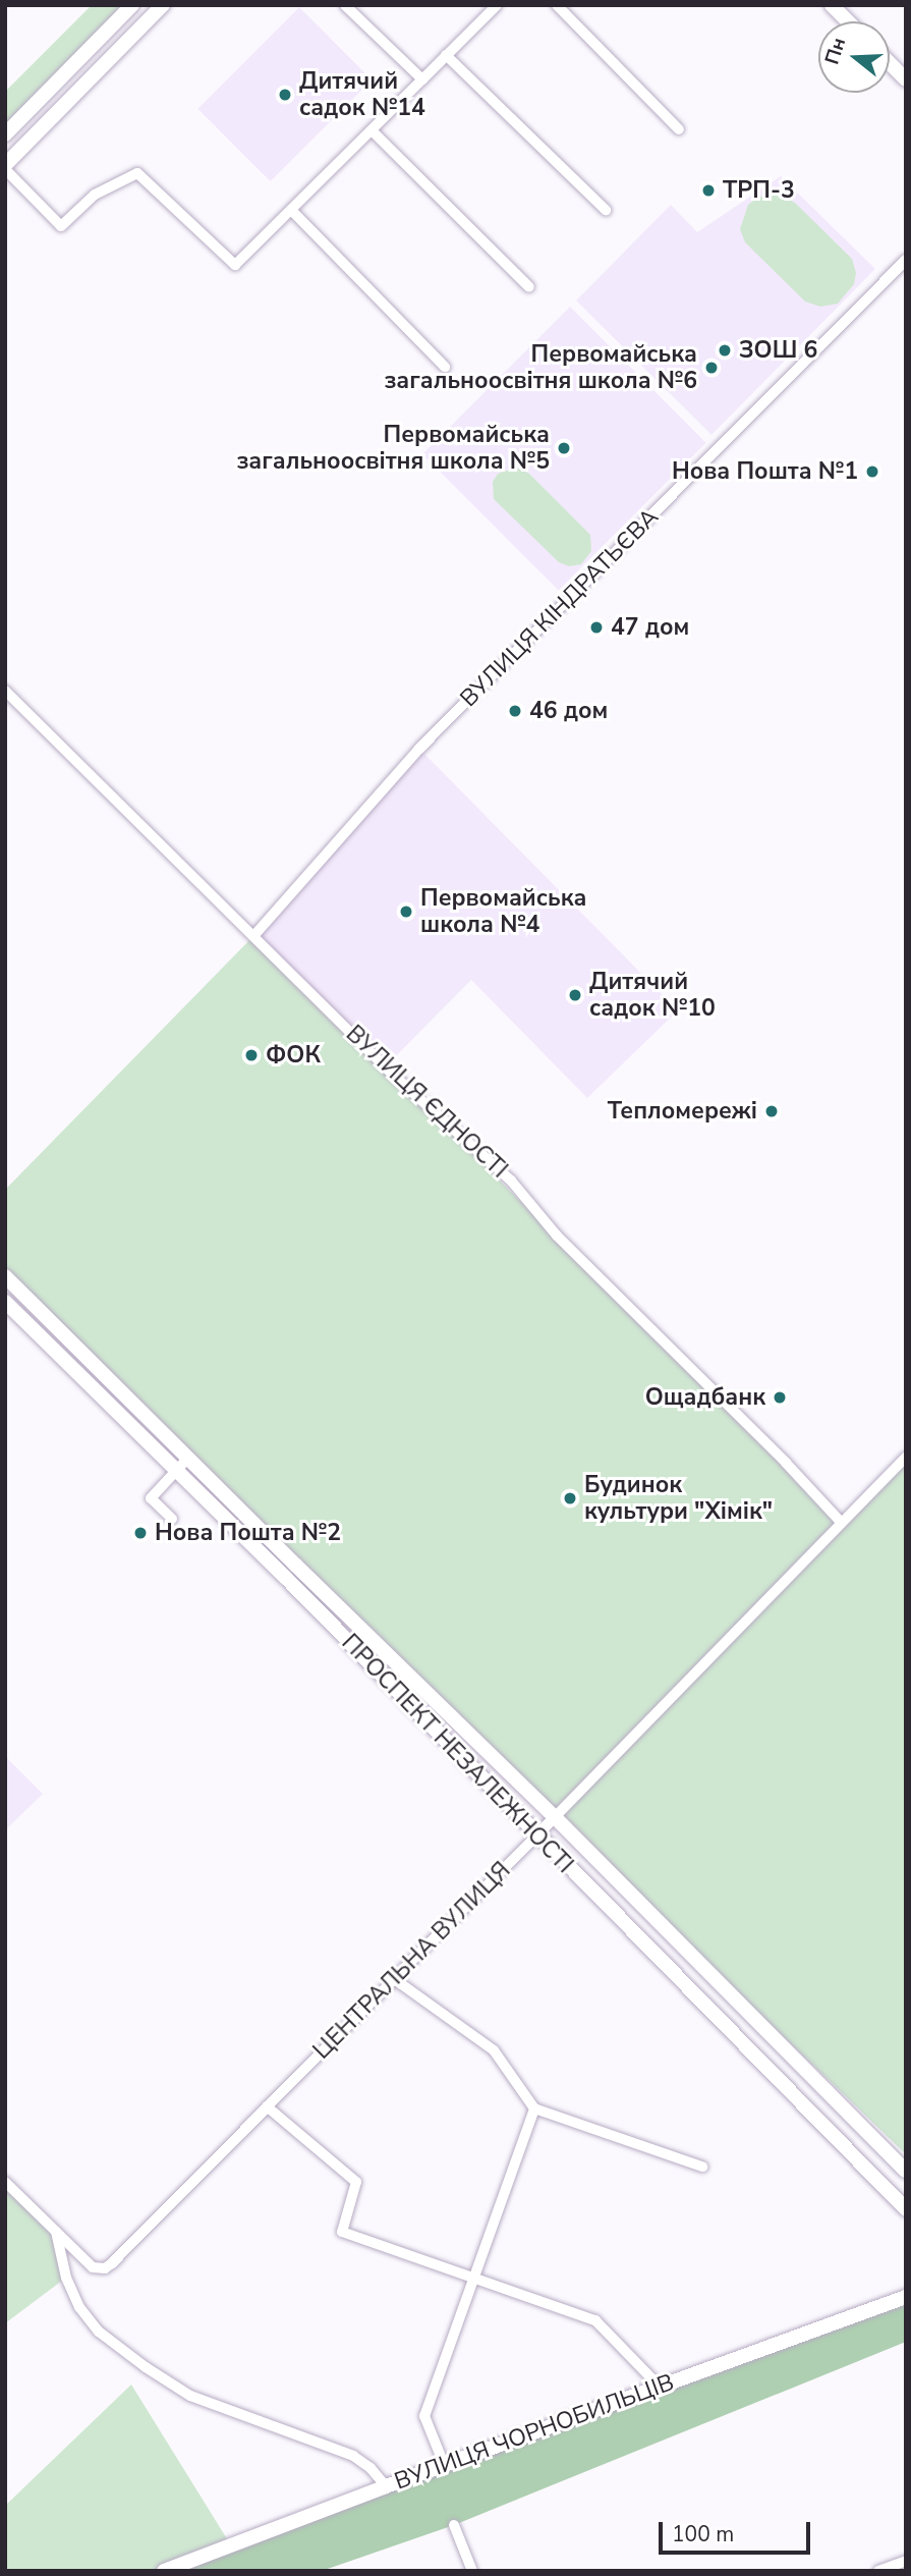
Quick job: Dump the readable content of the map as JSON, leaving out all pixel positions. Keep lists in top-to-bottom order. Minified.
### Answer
{"streets":{"street":["ВУЛИЦЯ КІНДРАТЬЄВА","ВУЛИЦЯ ЄДНОСТІ","ПРОСПЕКТ НЕЗАЛЕЖНОСТІ","ЦЕНТРАЛЬНА ВУЛИЦЯ","ВУЛИЦЯ ЧОРНОБИЛЬЦІВ"]},"crossings":[["ВУЛИЦЯ КІНДРАТЬЄВА","ВУЛИЦЯ ЄДНОСТІ"],["ВУЛИЦЯ ЄДНОСТІ","ЦЕНТРАЛЬНА ВУЛИЦЯ"],["ПРОСПЕКТ НЕЗАЛЕЖНОСТІ","ЦЕНТРАЛЬНА ВУЛИЦЯ"]],"places":["Дитячий садок №14","ТРП-3","ЗОШ 6","Первомайська загальноосвітня школа №6","Первомайська загальноосвітня школа №5","Нова Пошта №1","47 дом","46 дом","Первомайська школа №4","Дитячий садок №10","ФОК","Тепломережі","Ощадбанк","Будинок культури \"Хімік\"","Нова Пошта №2"],"scale_bar":"100 m","north":"left"}
